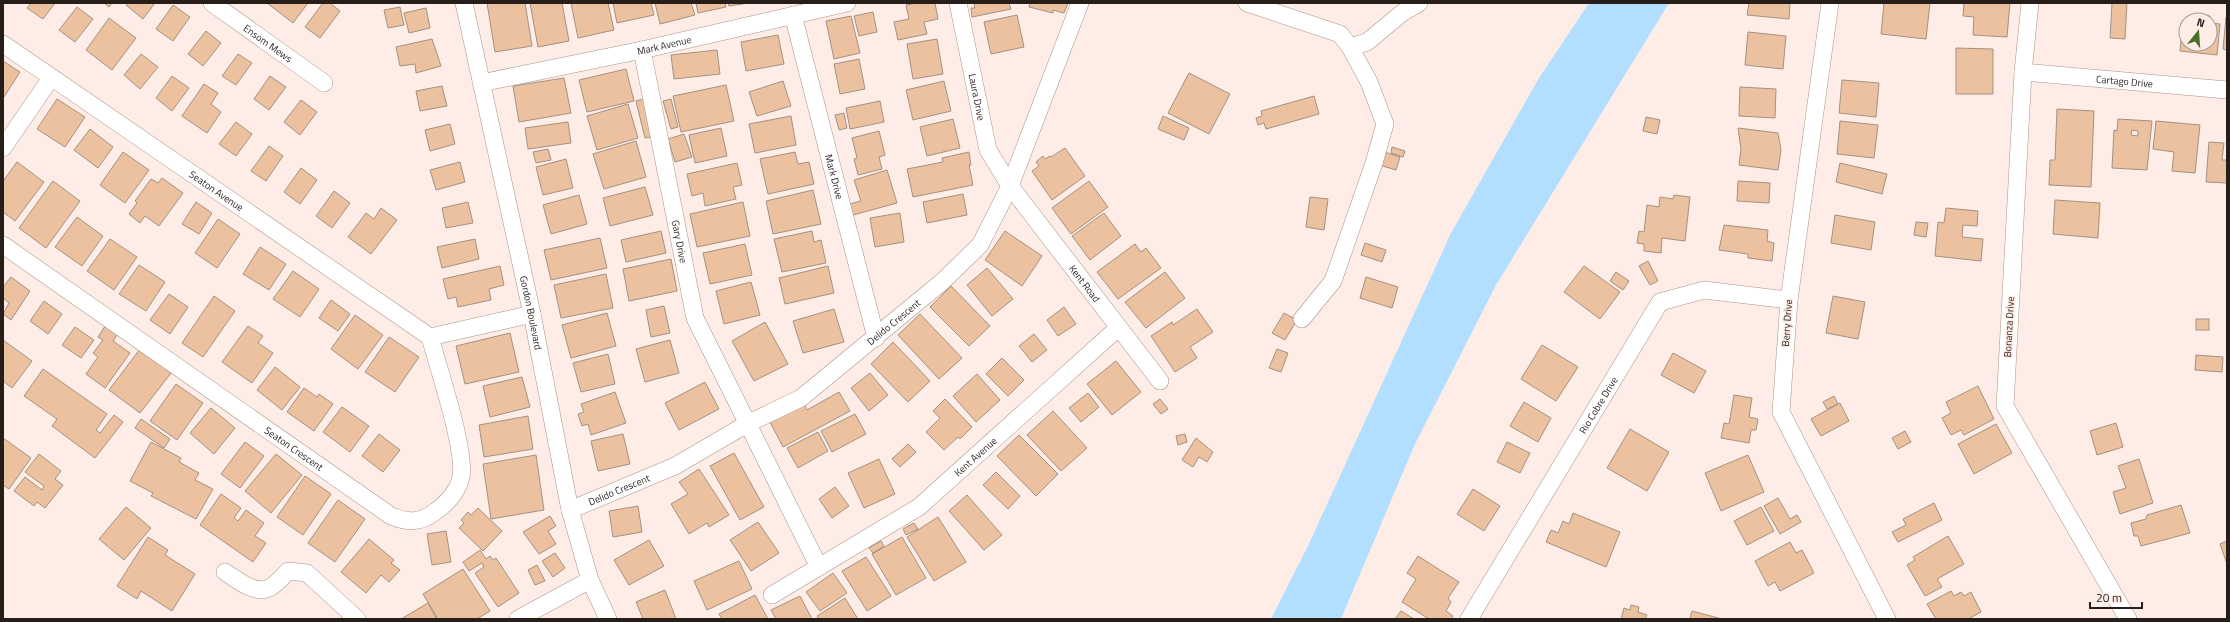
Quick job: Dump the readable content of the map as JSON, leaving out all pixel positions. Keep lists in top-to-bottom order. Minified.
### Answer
{"streets":{"street":["Ensom Mews","Mark Avenue","Cartago Drive","Laura Drive","Mark Drive","Seaton Avenue","Gary Drive","Kent Road","Gordon Boulevard","Delido Crescent","Berry Drive","Bonanza Drive","Rio Cobre Drive","Seaton Crescent","Kent Avenue"]},"crossings":[["Mark Avenue","Mark Drive"],["Mark Avenue","Gary Drive"],["Mark Avenue","Gordon Boulevard"],["Cartago Drive","Bonanza Drive"],["Laura Drive","Kent Road"],["Laura Drive","Delido Crescent"],["Mark Drive","Delido Crescent"],["Seaton Avenue","Seaton Crescent"],["Gary Drive","Delido Crescent"],["Kent Road","Delido Crescent"],["Kent Road","Kent Avenue"],["Gordon Boulevard","Delido Crescent"],["Berry Drive","Rio Cobre Drive"]],"scale_bar":"20 m","north":"top"}
